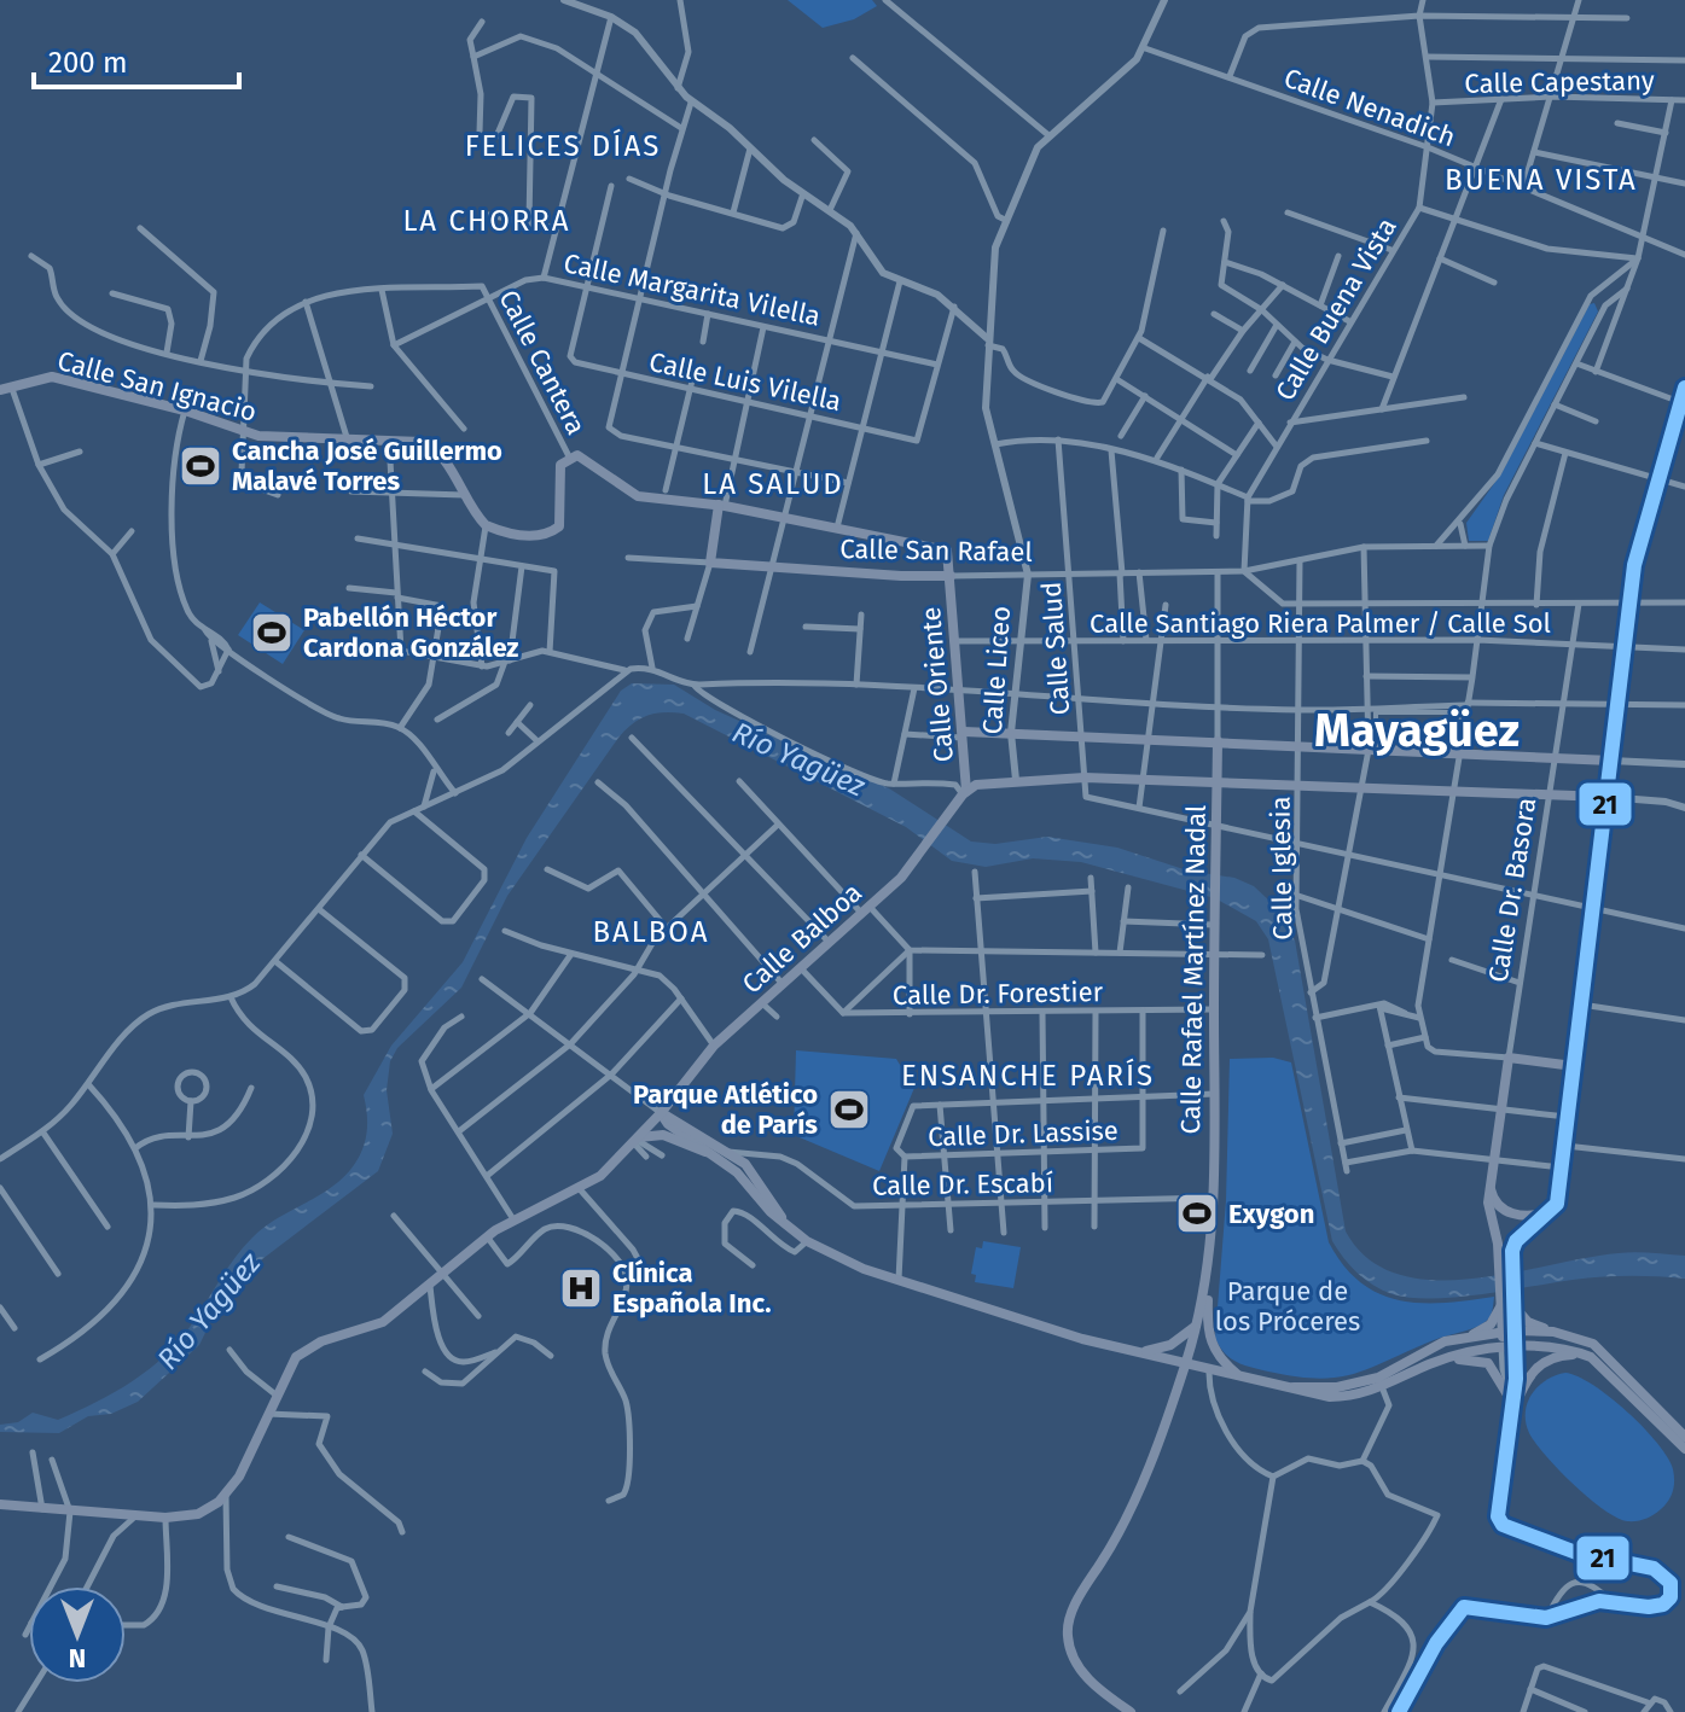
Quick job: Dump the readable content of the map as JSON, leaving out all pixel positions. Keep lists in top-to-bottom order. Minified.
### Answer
{"streets":{"main road":["Calle San Ignacio","Calle San Rafael","Calle Oriente","Calle Dr. Basora","Calle Balboa","Calle Rafael Martínez Nadal"],"street":["Calle Capestany","Calle Nenadich","Calle Margarita Vilella","Calle Buena Vista","Calle Cantera","Calle Luis Vilella","Calle Santiago Riera Palmer / Calle Sol","Calle Salud","Calle Liceo","Calle Iglesia","Calle Dr. Forestier","Calle Dr. Lassise","Calle Dr. Escabí"]},"crossings":[["Calle Capestany","Calle Buena Vista"],["Calle Nenadich","Calle Buena Vista"],["Calle Nenadich","Calle Liceo"],["Calle Margarita Vilella","Calle Cantera"],["Calle Margarita Vilella","Calle Luis Vilella"],["Calle Buena Vista","Calle San Rafael"],["Calle San Rafael","Calle Salud"],["Calle San Rafael","Calle Liceo"],["Calle San Rafael","Calle Oriente"],["Calle San Rafael","Calle Iglesia"],["Calle San Rafael","Calle Rafael Martínez Nadal"],["Calle Santiago Riera Palmer / Calle Sol","Calle Salud"],["Calle Santiago Riera Palmer / Calle Sol","Calle Liceo"],["Calle Santiago Riera Palmer / Calle Sol","Calle Oriente"],["Calle Santiago Riera Palmer / Calle Sol","Calle Iglesia"],["Calle Santiago Riera Palmer / Calle Sol","Calle Dr. Basora"],["Calle Santiago Riera Palmer / Calle Sol","Calle Rafael Martínez Nadal"],["Calle Oriente","Calle Balboa"],["Calle Rafael Martínez Nadal","Calle Dr. Forestier"],["Calle Rafael Martínez Nadal","Calle Dr. Escabí"]],"districts":["FELICES DÍAS","BUENA VISTA","LA CHORRA","LA SALUD","Mayagüez","BALBOA","ENSANCHE PARÍS"],"water":["Río Yagüez"],"parks":["Parque de los Próceres"],"places":{"sports":["Cancha José Guillermo Malavé Torres","Pabellón Héctor Cardona González","Parque Atlético de París","Exygon"],"hospital":["Clínica Española Inc."]},"lines":["transit line 21"],"scale_bar":"200 m","north":"bottom"}
